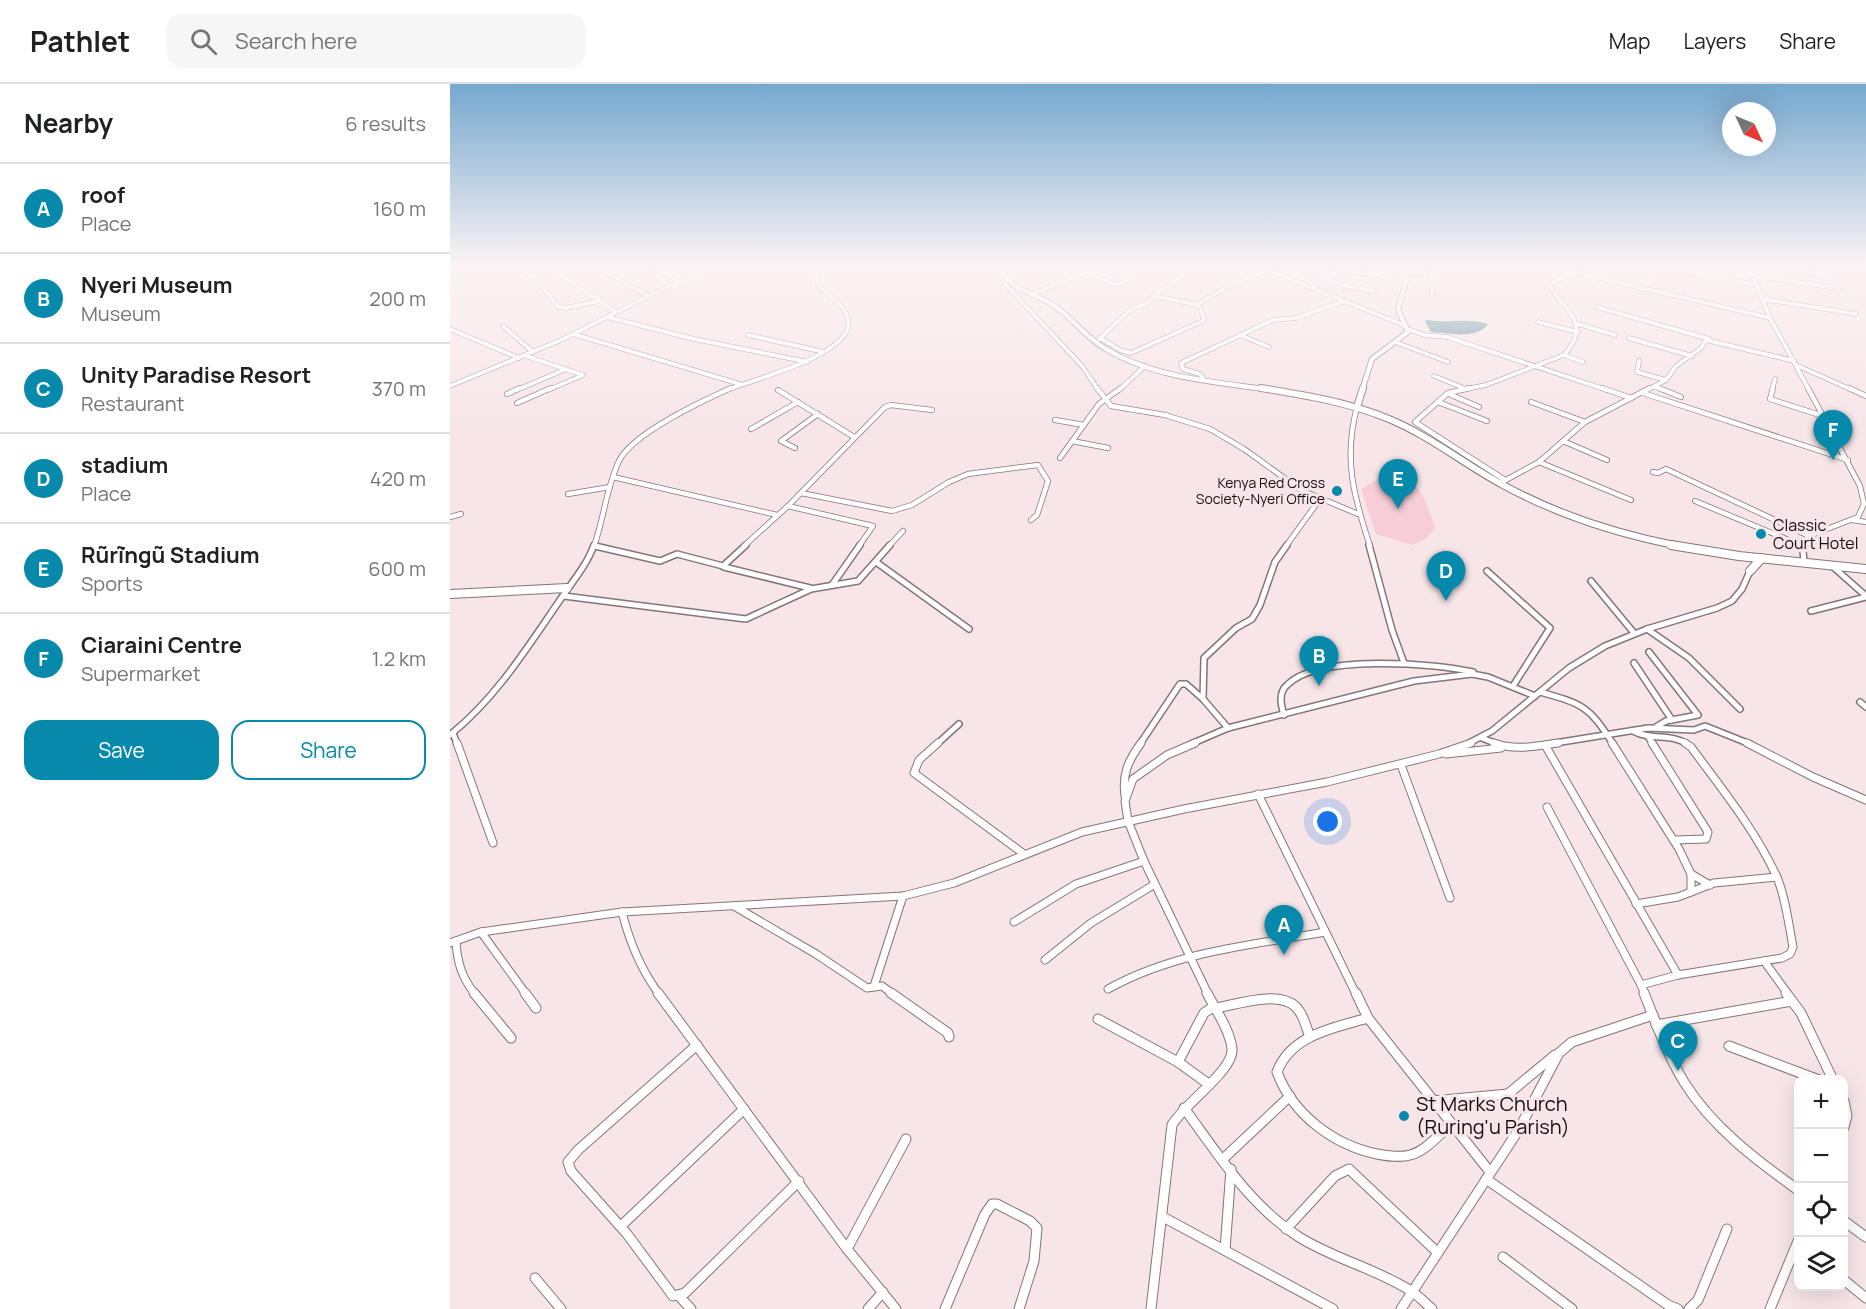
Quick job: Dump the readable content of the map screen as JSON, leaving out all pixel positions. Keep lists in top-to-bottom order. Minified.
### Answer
{"places":["Kenya Red Cross Society-Nyeri Office","Classic Court Hotel","St Marks Church (Ruring'u Parish)"],"north":"bottom right","page":{"header":"Pathlet","search":"Search here","nav":["Map","Layers","Share"],"heading":["Nearby","6 results"],"list":[{"mark":"A","name":"roof","note":"Place","value":"160 m"},{"mark":"B","name":"Nyeri Museum","note":"Museum","value":"200 m"},{"mark":"C","name":"Unity Paradise Resort","note":"Restaurant","value":"370 m"},{"mark":"D","name":"stadium","note":"Place","value":"420 m"},{"mark":"E","name":"Rũrĩngũ Stadium","note":"Sports","value":"600 m"},{"mark":"F","name":"Ciaraini Centre","note":"Supermarket","value":"1.2 km"}],"pins":["F","E","D","B","A","C"],"buttons":["Save","Share"],"map_buttons":["+","−"]}}
